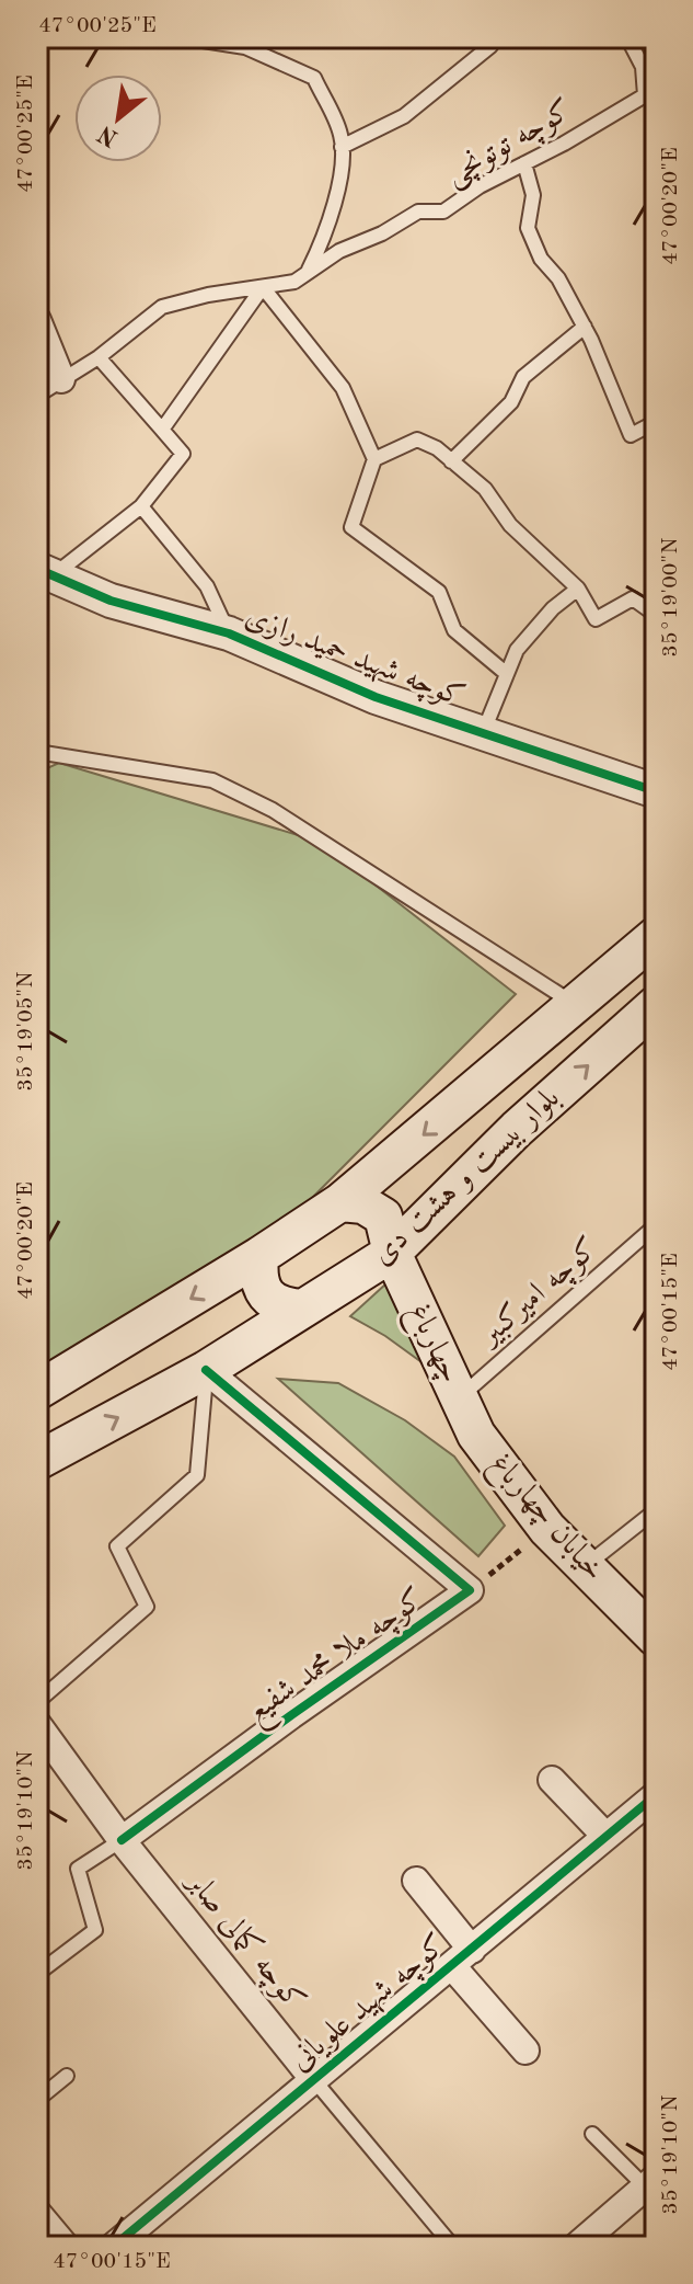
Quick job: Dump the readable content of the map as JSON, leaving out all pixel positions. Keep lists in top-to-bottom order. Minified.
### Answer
{"streets":{"main road":["بلوار بیست و هشت دی","چهارباغ","خیابان چهارباغ"],"street":["کوچه شهید حمید رازی","کوچه ملا محمد شفیع","کوچه کمالی صابر","کوچه شهید علویانی"],"lane":["کوچه توتونچی","کوچه امیرکبیر"]},"crossings":[["بلوار بیست و هشت دی","چهارباغ"],["بلوار بیست و هشت دی","کوچه ملا محمد شفیع"],["کوچه امیرکبیر","چهارباغ"],["چهارباغ","خیابان چهارباغ"],["خیابان چهارباغ","کوچه ملا محمد شفیع"],["کوچه ملا محمد شفیع","کوچه کمالی صابر"],["کوچه کمالی صابر","کوچه شهید علویانی"]],"north":"bottom left","coordinates":["47°00'25\"E","47°00'20\"E","35°19'00\"N","35°19'05\"N","47°00'15\"E","35°19'10\"N"]}
